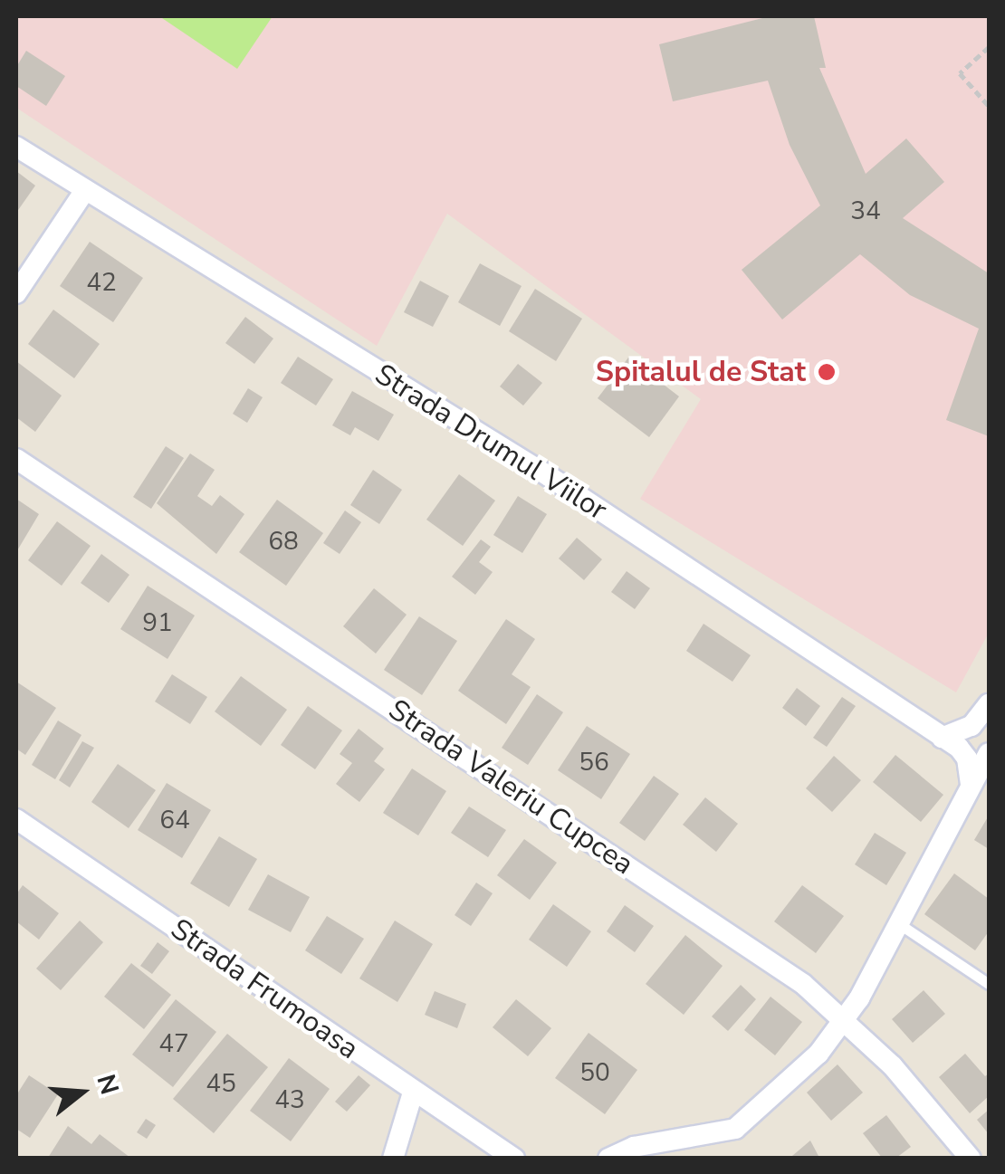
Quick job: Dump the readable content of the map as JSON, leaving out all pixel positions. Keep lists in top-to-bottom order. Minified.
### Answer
{"streets":{"street":["Strada Drumul Viilor","Strada Valeriu Cupcea","Strada Frumoasa"]},"places":["Spitalul de Stat"],"house_numbers":["34","42","68","91","56","64","47","50","45","43"],"north":"right"}
